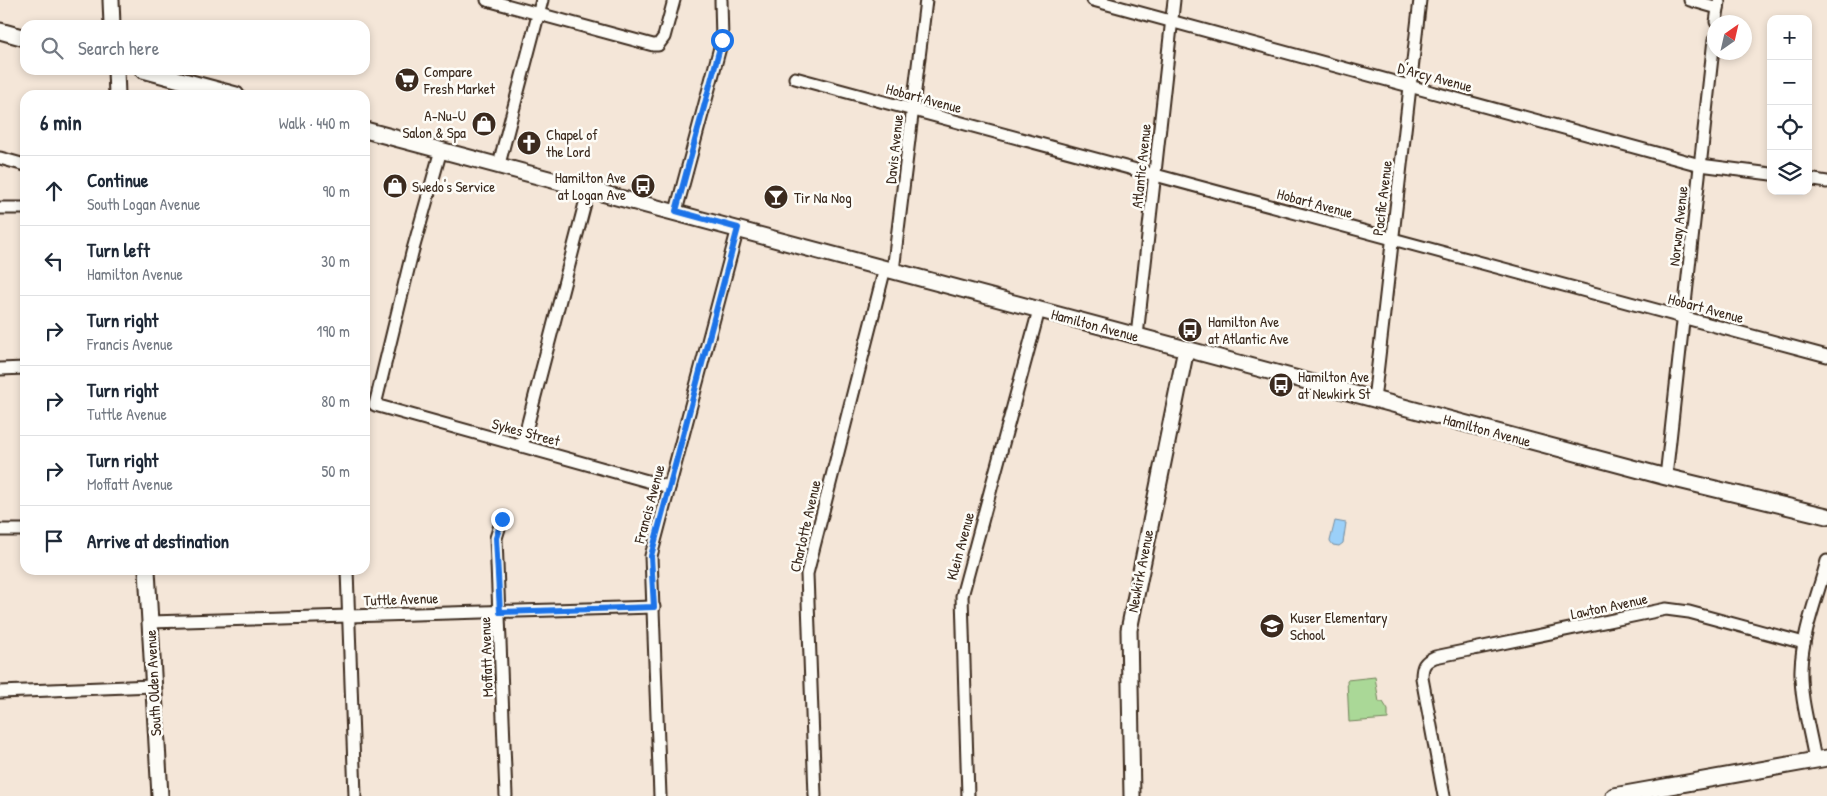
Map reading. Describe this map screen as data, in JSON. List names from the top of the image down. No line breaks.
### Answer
{"streets":{"main road":["Hamilton Avenue","Newkirk Avenue","South Olden Avenue"],"street":["D'Arcy Avenue","Hobart Avenue","Davis Avenue","Atlantic Avenue","Pacific Avenue","Norway Avenue","Sykes Street","Francis Avenue","Charlotte Avenue","Klein Avenue","Tuttle Avenue","Lawton Avenue","Moffatt Avenue"]},"crossings":[["D'Arcy Avenue","Atlantic Avenue"],["D'Arcy Avenue","Pacific Avenue"],["D'Arcy Avenue","Norway Avenue"],["Hobart Avenue","Davis Avenue"],["Hobart Avenue","Atlantic Avenue"],["Hobart Avenue","Pacific Avenue"],["Hobart Avenue","Norway Avenue"],["Davis Avenue","Hamilton Avenue"],["Davis Avenue","Charlotte Avenue"],["Atlantic Avenue","Hamilton Avenue"],["Pacific Avenue","Hamilton Avenue"],["Norway Avenue","Hamilton Avenue"],["Hamilton Avenue","Sykes Street"],["Hamilton Avenue","Francis Avenue"],["Hamilton Avenue","Charlotte Avenue"],["Hamilton Avenue","Klein Avenue"],["Hamilton Avenue","Newkirk Avenue"],["Sykes Street","Francis Avenue"],["Francis Avenue","Tuttle Avenue"],["Tuttle Avenue","Moffatt Avenue"],["Tuttle Avenue","South Olden Avenue"]],"places":{"supermarket":["Compare Fresh Market"],"shop":["A-Nu-U Salon & Spa","Swedo's Service"],"church":["Chapel of the Lord"],"bus stop":["Hamilton Ave at Logan Ave","Hamilton Ave at Atlantic Ave","Hamilton Ave at Newkirk St"],"bar":["Tir Na Nog"],"school or university":["Kuser Elementary School"]},"north":"top right","page":{"map_buttons":["+","−"],"search":"Search here","heading":["6 min","Walk · 440 m"],"list":[["Continue","South Logan Avenue","90 m"],["Turn left","Hamilton Avenue","30 m"],["Turn right","Francis Avenue","190 m"],["Turn right","Tuttle Avenue","80 m"],["Turn right","Moffatt Avenue","50 m"],"Arrive at destination"]}}
